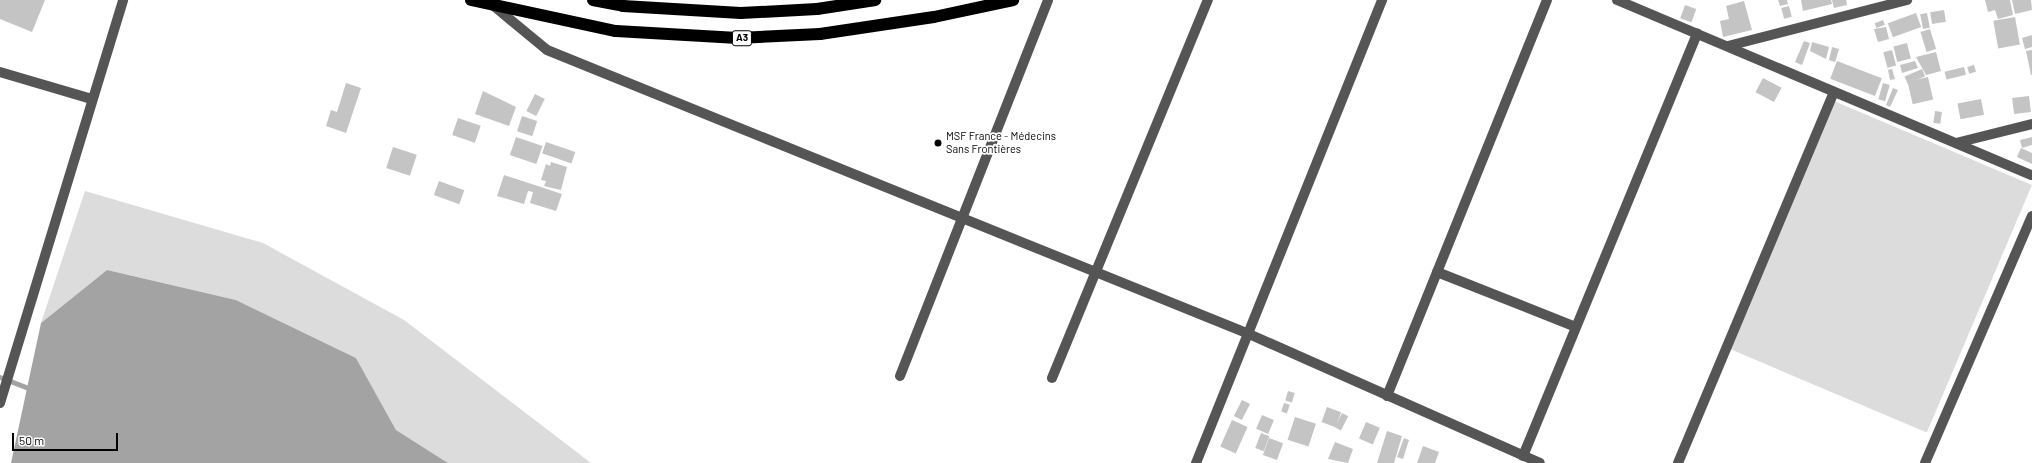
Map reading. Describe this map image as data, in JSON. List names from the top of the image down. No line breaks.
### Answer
{"streets":{"highway":["A3"]},"places":["MSF France - Médecins Sans Frontières"],"scale_bar":"50 m"}
